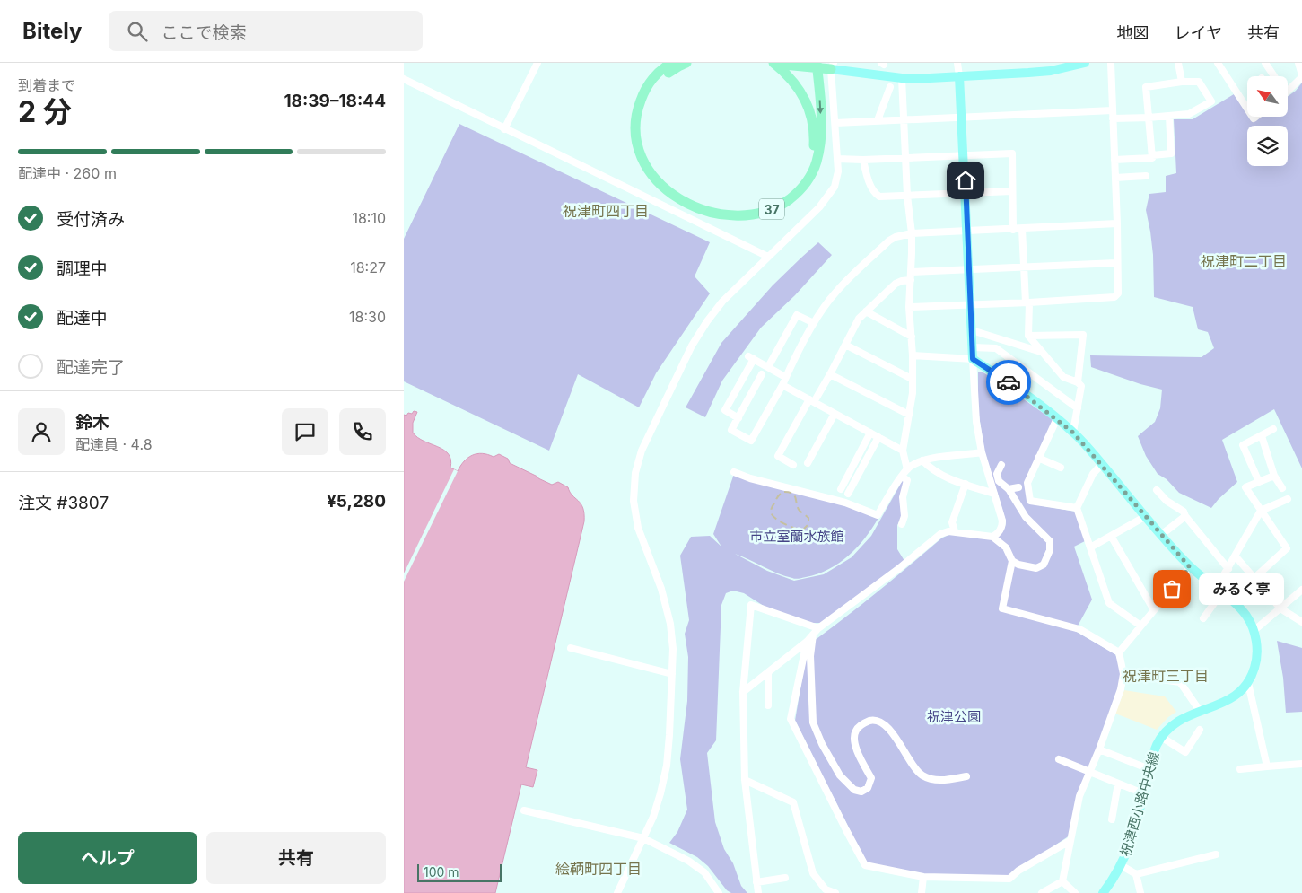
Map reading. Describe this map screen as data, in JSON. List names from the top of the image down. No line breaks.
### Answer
{"streets":{"highway":["37"],"main road":["祝津西小路中央線"]},"districts":["祝津町四丁目","祝津町二丁目","祝津町三丁目","絵鞆町四丁目"],"parks":["市立室蘭水族館","祝津公園"],"places":["みるく亭"],"scale_bar":"100 m","north":"top left","page":{"header":"Bitely","search":"ここで検索","nav":["地図","レイヤ","共有"],"heading":["2 分","到着まで","18:39–18:44"],"panel":["鈴木","配達員 · 4.8","注文 #3807","¥5,280"],"bar":"配達中 · 260 m","list":[["受付済み","18:10"],["調理中","18:27"],["配達中","18:30"],"配達完了"],"bubble":"みるく亭","buttons":["ヘルプ","共有"],"scale":"100 m"}}
